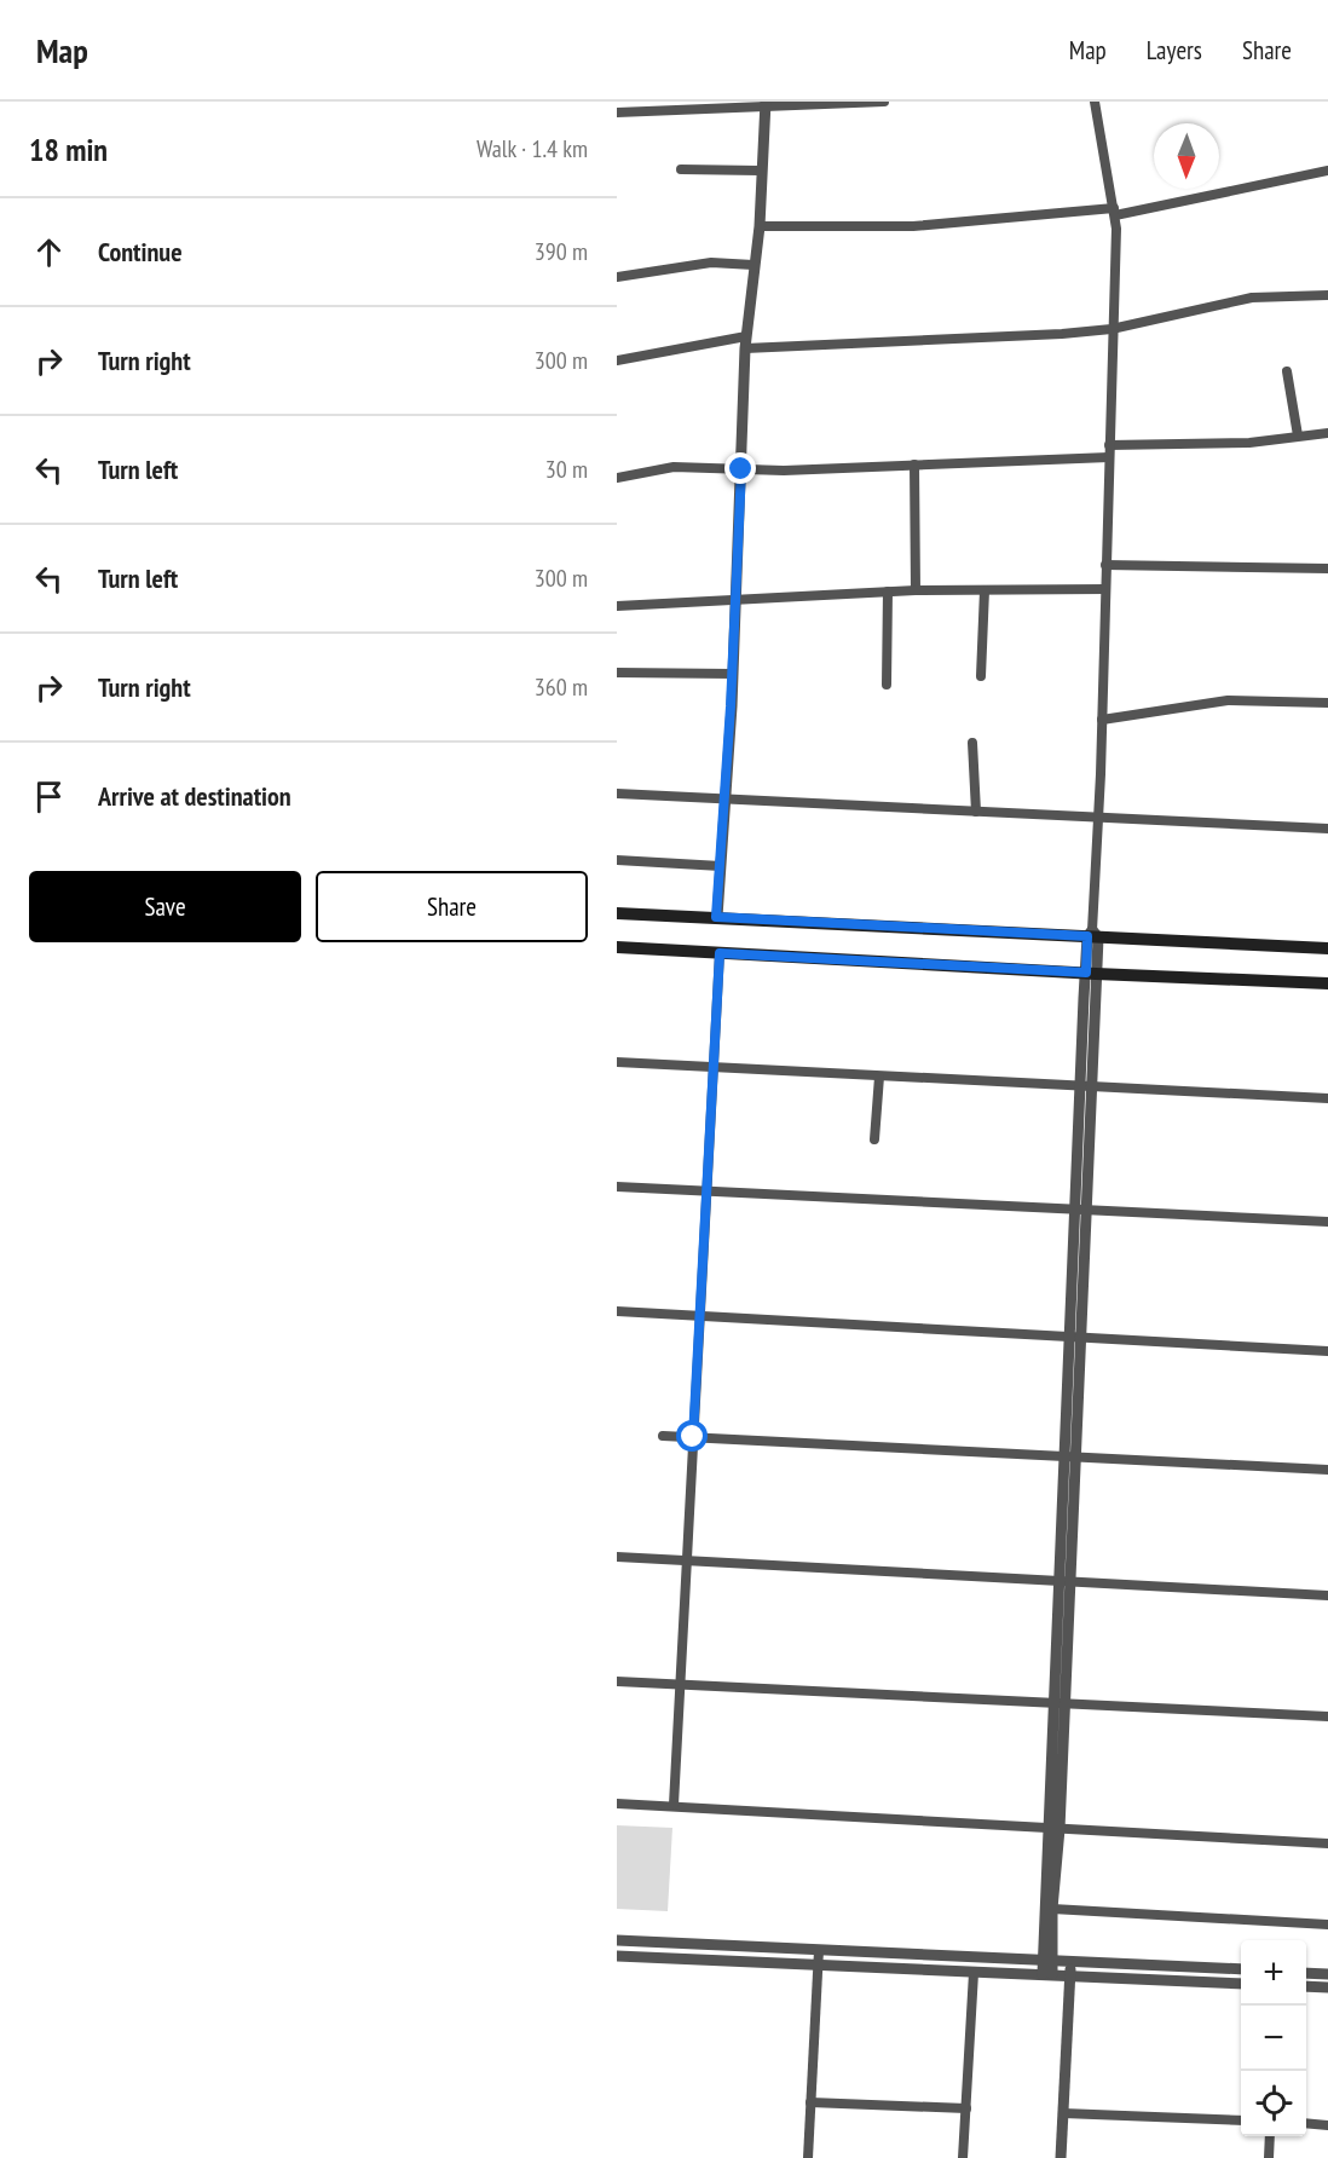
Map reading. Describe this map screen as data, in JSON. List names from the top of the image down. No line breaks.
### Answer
{"north":"bottom","page":{"header":"Map","nav":["Map","Layers","Share"],"heading":["18 min","Walk · 1.4 km"],"list":[["Continue","390 m"],["Turn right","300 m"],["Turn left","30 m"],["Turn left","300 m"],["Turn right","360 m"],"Arrive at destination"],"buttons":["Save","Share"],"map_buttons":["+","−"]}}
